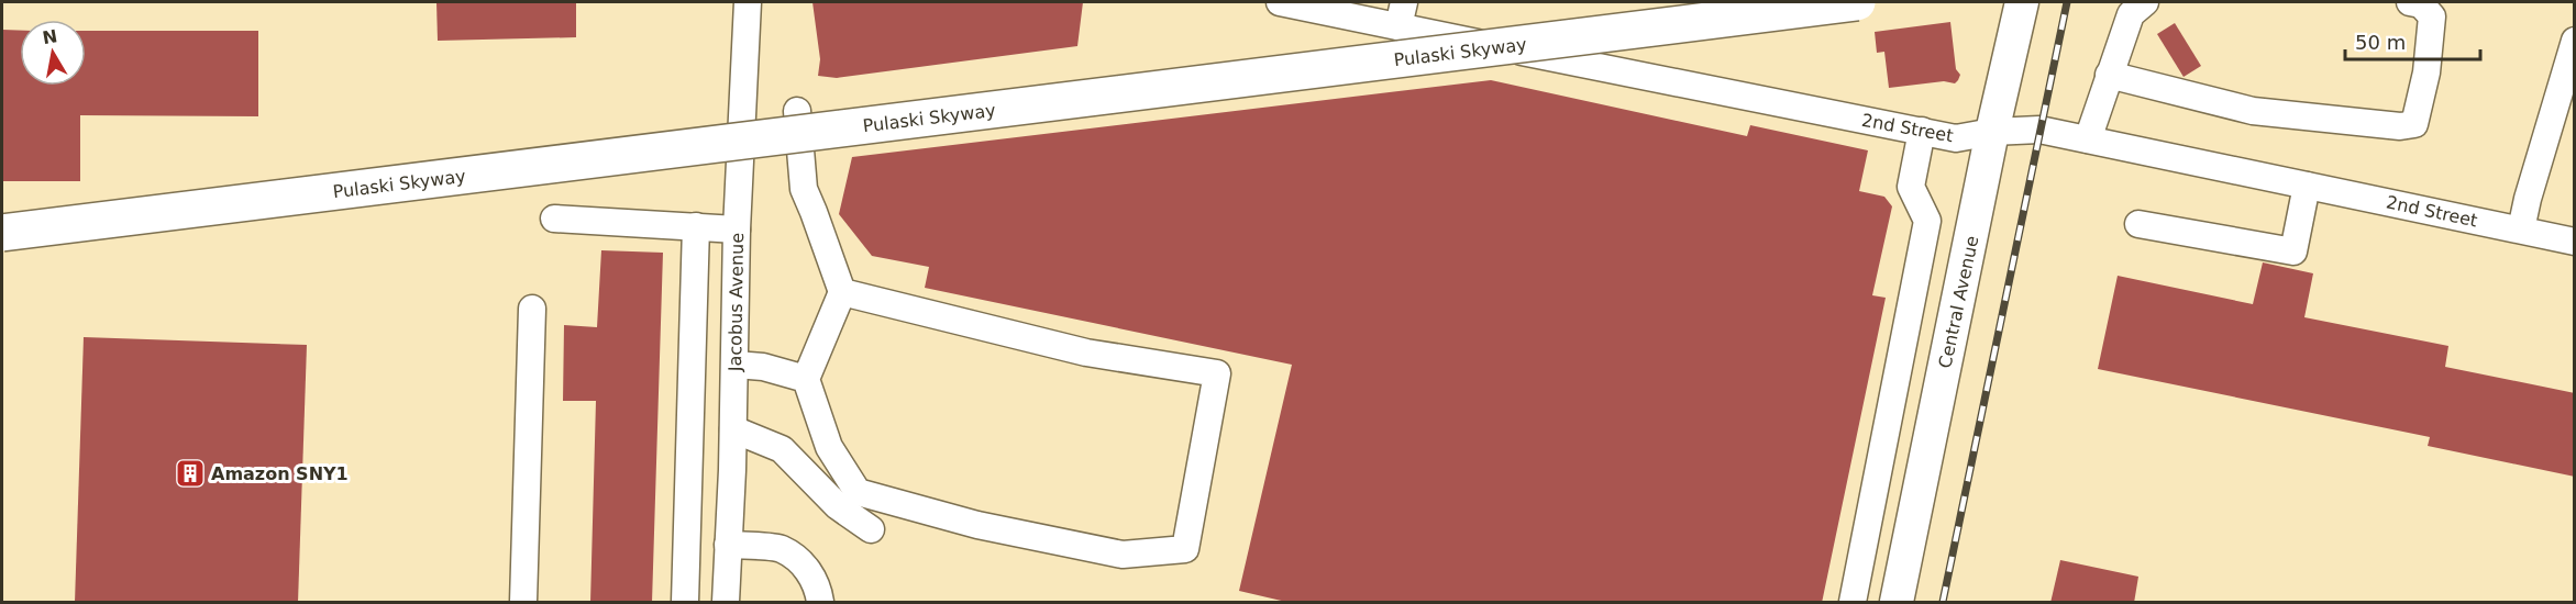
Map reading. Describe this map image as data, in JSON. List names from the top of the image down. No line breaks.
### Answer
{"streets":{"highway":["Pulaski Skyway"],"main road":["Central Avenue"],"street":["2nd Street","Jacobus Avenue"]},"crossings":[["2nd Street","Central Avenue"]],"places":{"building":["Amazon SNY1"]},"scale_bar":"50 m","north":"top"}
